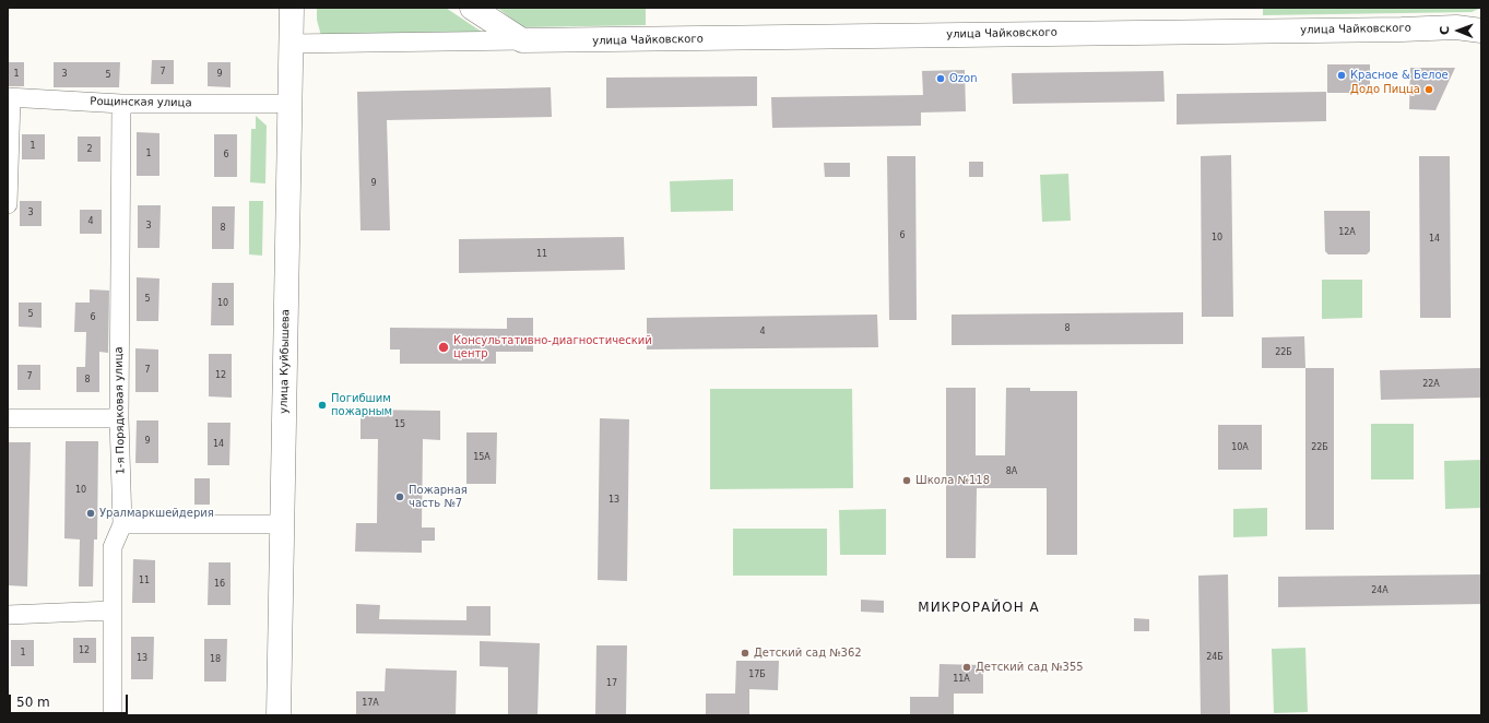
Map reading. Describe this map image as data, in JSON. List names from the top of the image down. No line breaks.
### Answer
{"streets":{"main road":["улица Чайковского","улица Куйбышева"],"street":["Рощинская улица","1-я Порядковая улица"]},"crossings":[["улица Чайковского","улица Куйбышева"],["Рощинская улица","улица Куйбышева"],["Рощинская улица","1-я Порядковая улица"]],"districts":["МИКРОРАЙОН А"],"places":["Красное & Белое","Ozon","Додо Пицца","Консультативно-диагностический центр","Погибшим пожарным","Школа №118","Пожарная часть №7","Уралмаркшейдерия","Детский сад №362","Детский сад №355"],"house_numbers":["7","1","3","9","5","1","2","1","6","9","3","4","3","8","12А","6","10","14","11","5","10","5","6","8","4","22Б","7","12","7","8","22А","15","9","14","10А","22Б","15А","8А","10","13","11","16","24А","12","1","24Б","13","18","17Б","11А","17","17А"],"scale_bar":"50 m","north":"left"}
